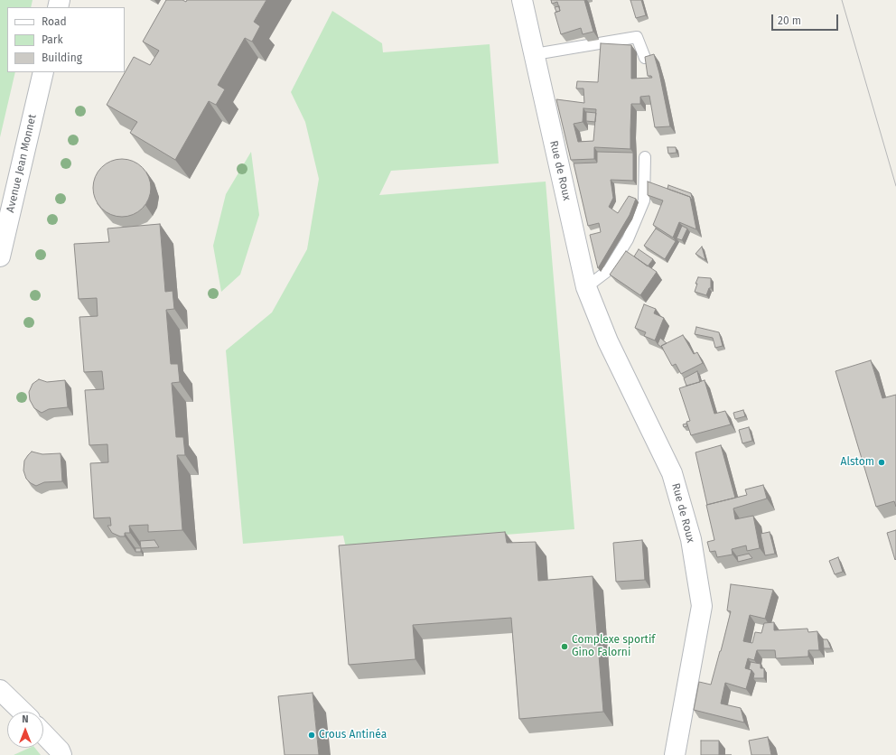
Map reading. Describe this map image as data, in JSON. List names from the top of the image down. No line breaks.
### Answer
{"streets":{"street":["Avenue Jean Monnet","Rue de Roux"]},"places":["Alstom","Complexe sportif Gino Falorni","Crous Antinéa"],"legend":["Road","Park","Building"],"scale_bar":"20 m","north":"top"}
